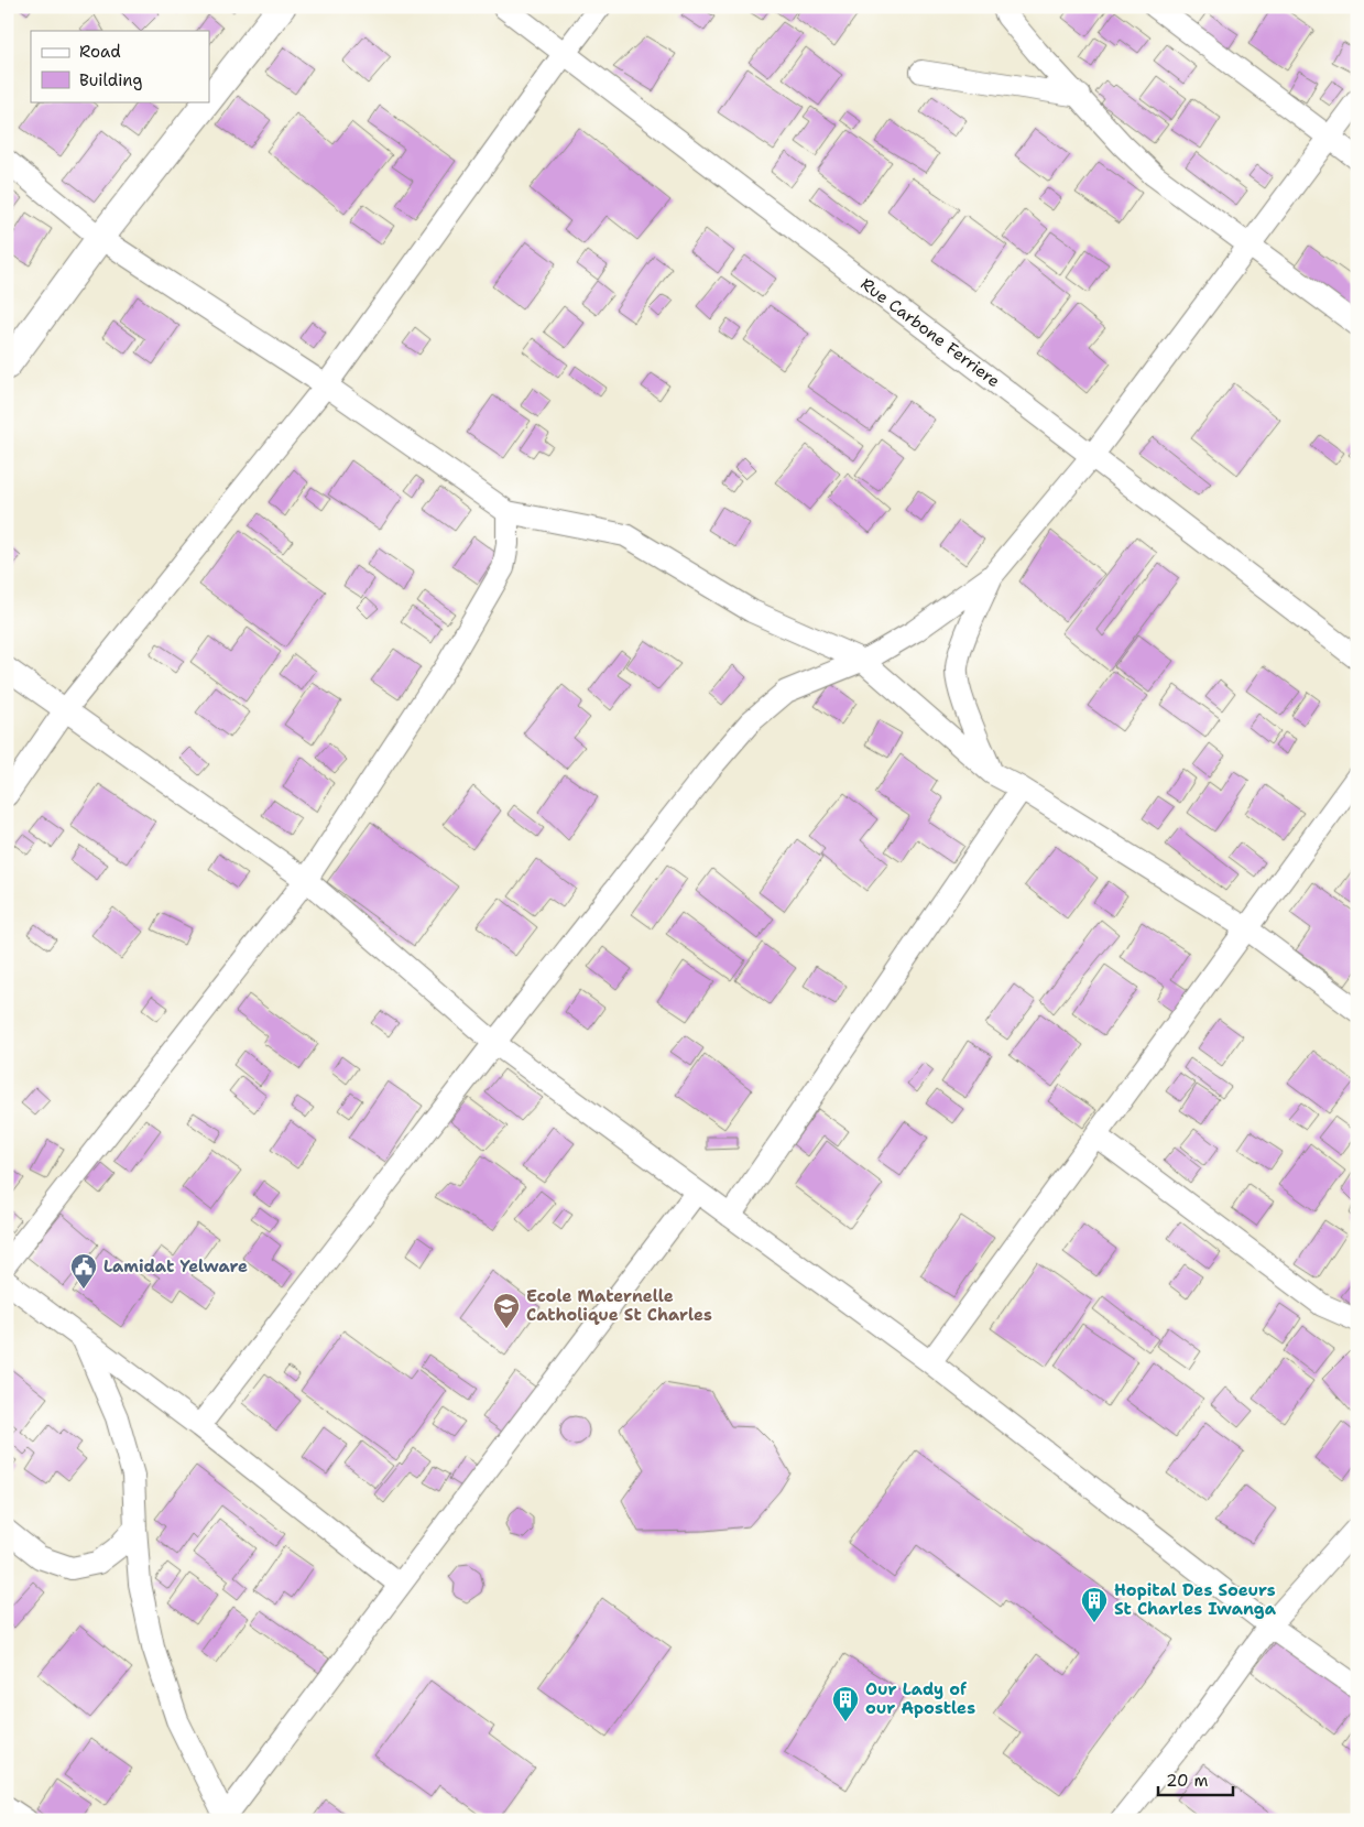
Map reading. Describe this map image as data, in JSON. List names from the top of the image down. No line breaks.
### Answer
{"streets":{"street":["Rue Carbone Ferriere"]},"places":{"public building":["Lamidat Yelware"],"school or university":["Ecole Maternelle Catholique St Charles"],"building":["Hopital Des Soeurs St Charles Iwanga","Our Lady of our Apostles"]},"legend":["Road","Building"],"scale_bar":"20 m"}
